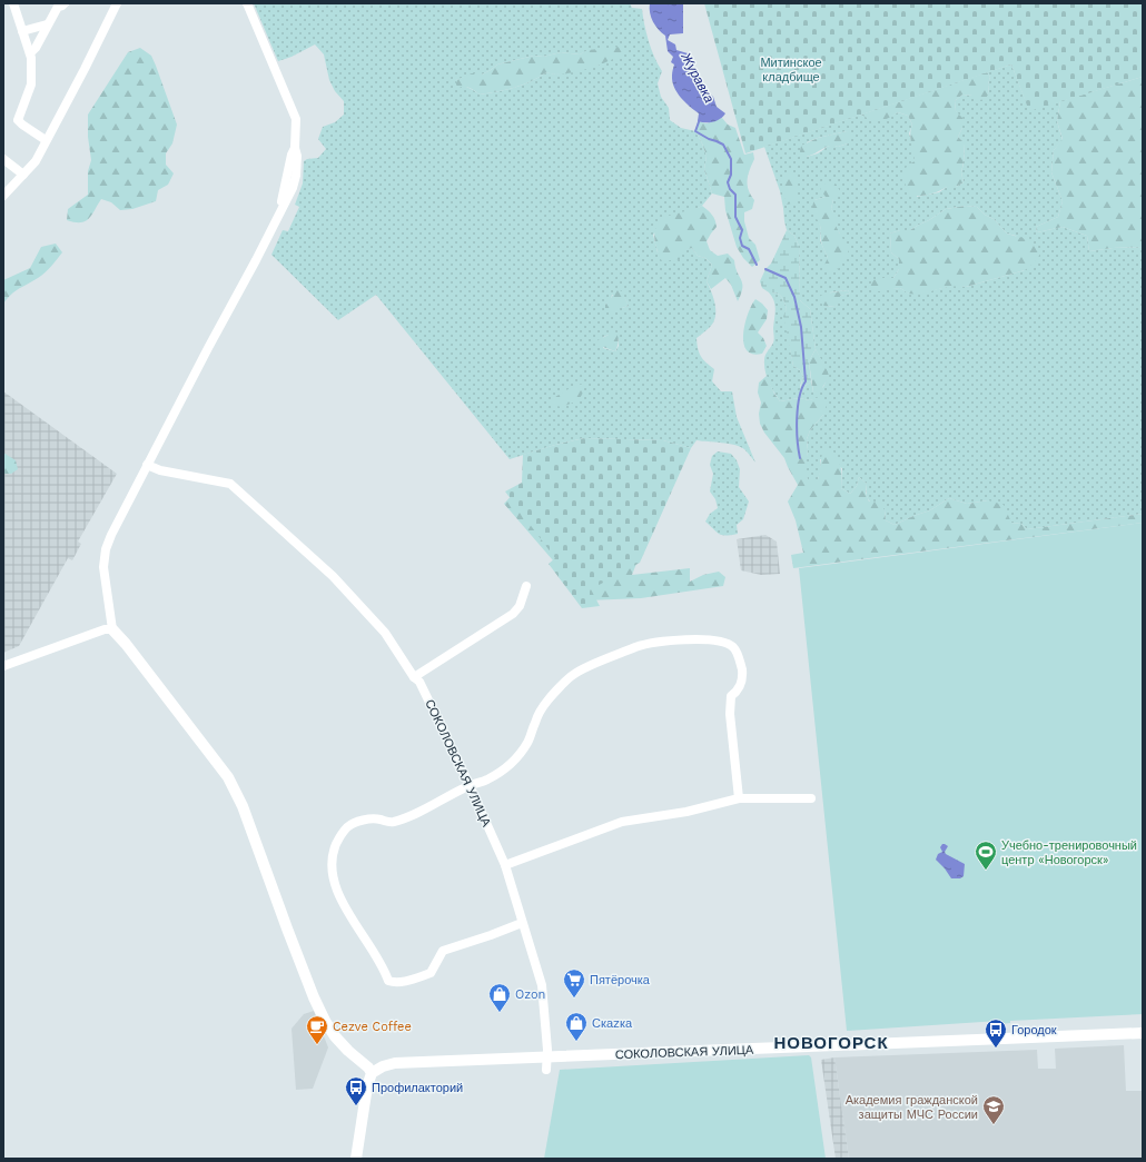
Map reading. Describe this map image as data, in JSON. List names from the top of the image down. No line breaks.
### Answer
{"streets":{"street":["СОКОЛОВСКАЯ УЛИЦА"]},"districts":["НОВОГОРСК"],"water":["Журавка"],"parks":["Митинское кладбище"],"places":{"sports":["Учебно-тренировочный центр «Новогорск»"],"supermarket":["Пятёрочка"],"shop":["Ozon","Скаzка"],"cafe":["Cezve Coffee"],"bus stop":["Городок","Профилакторий"],"school or university":["Академия гражданской защиты МЧС России"]}}
